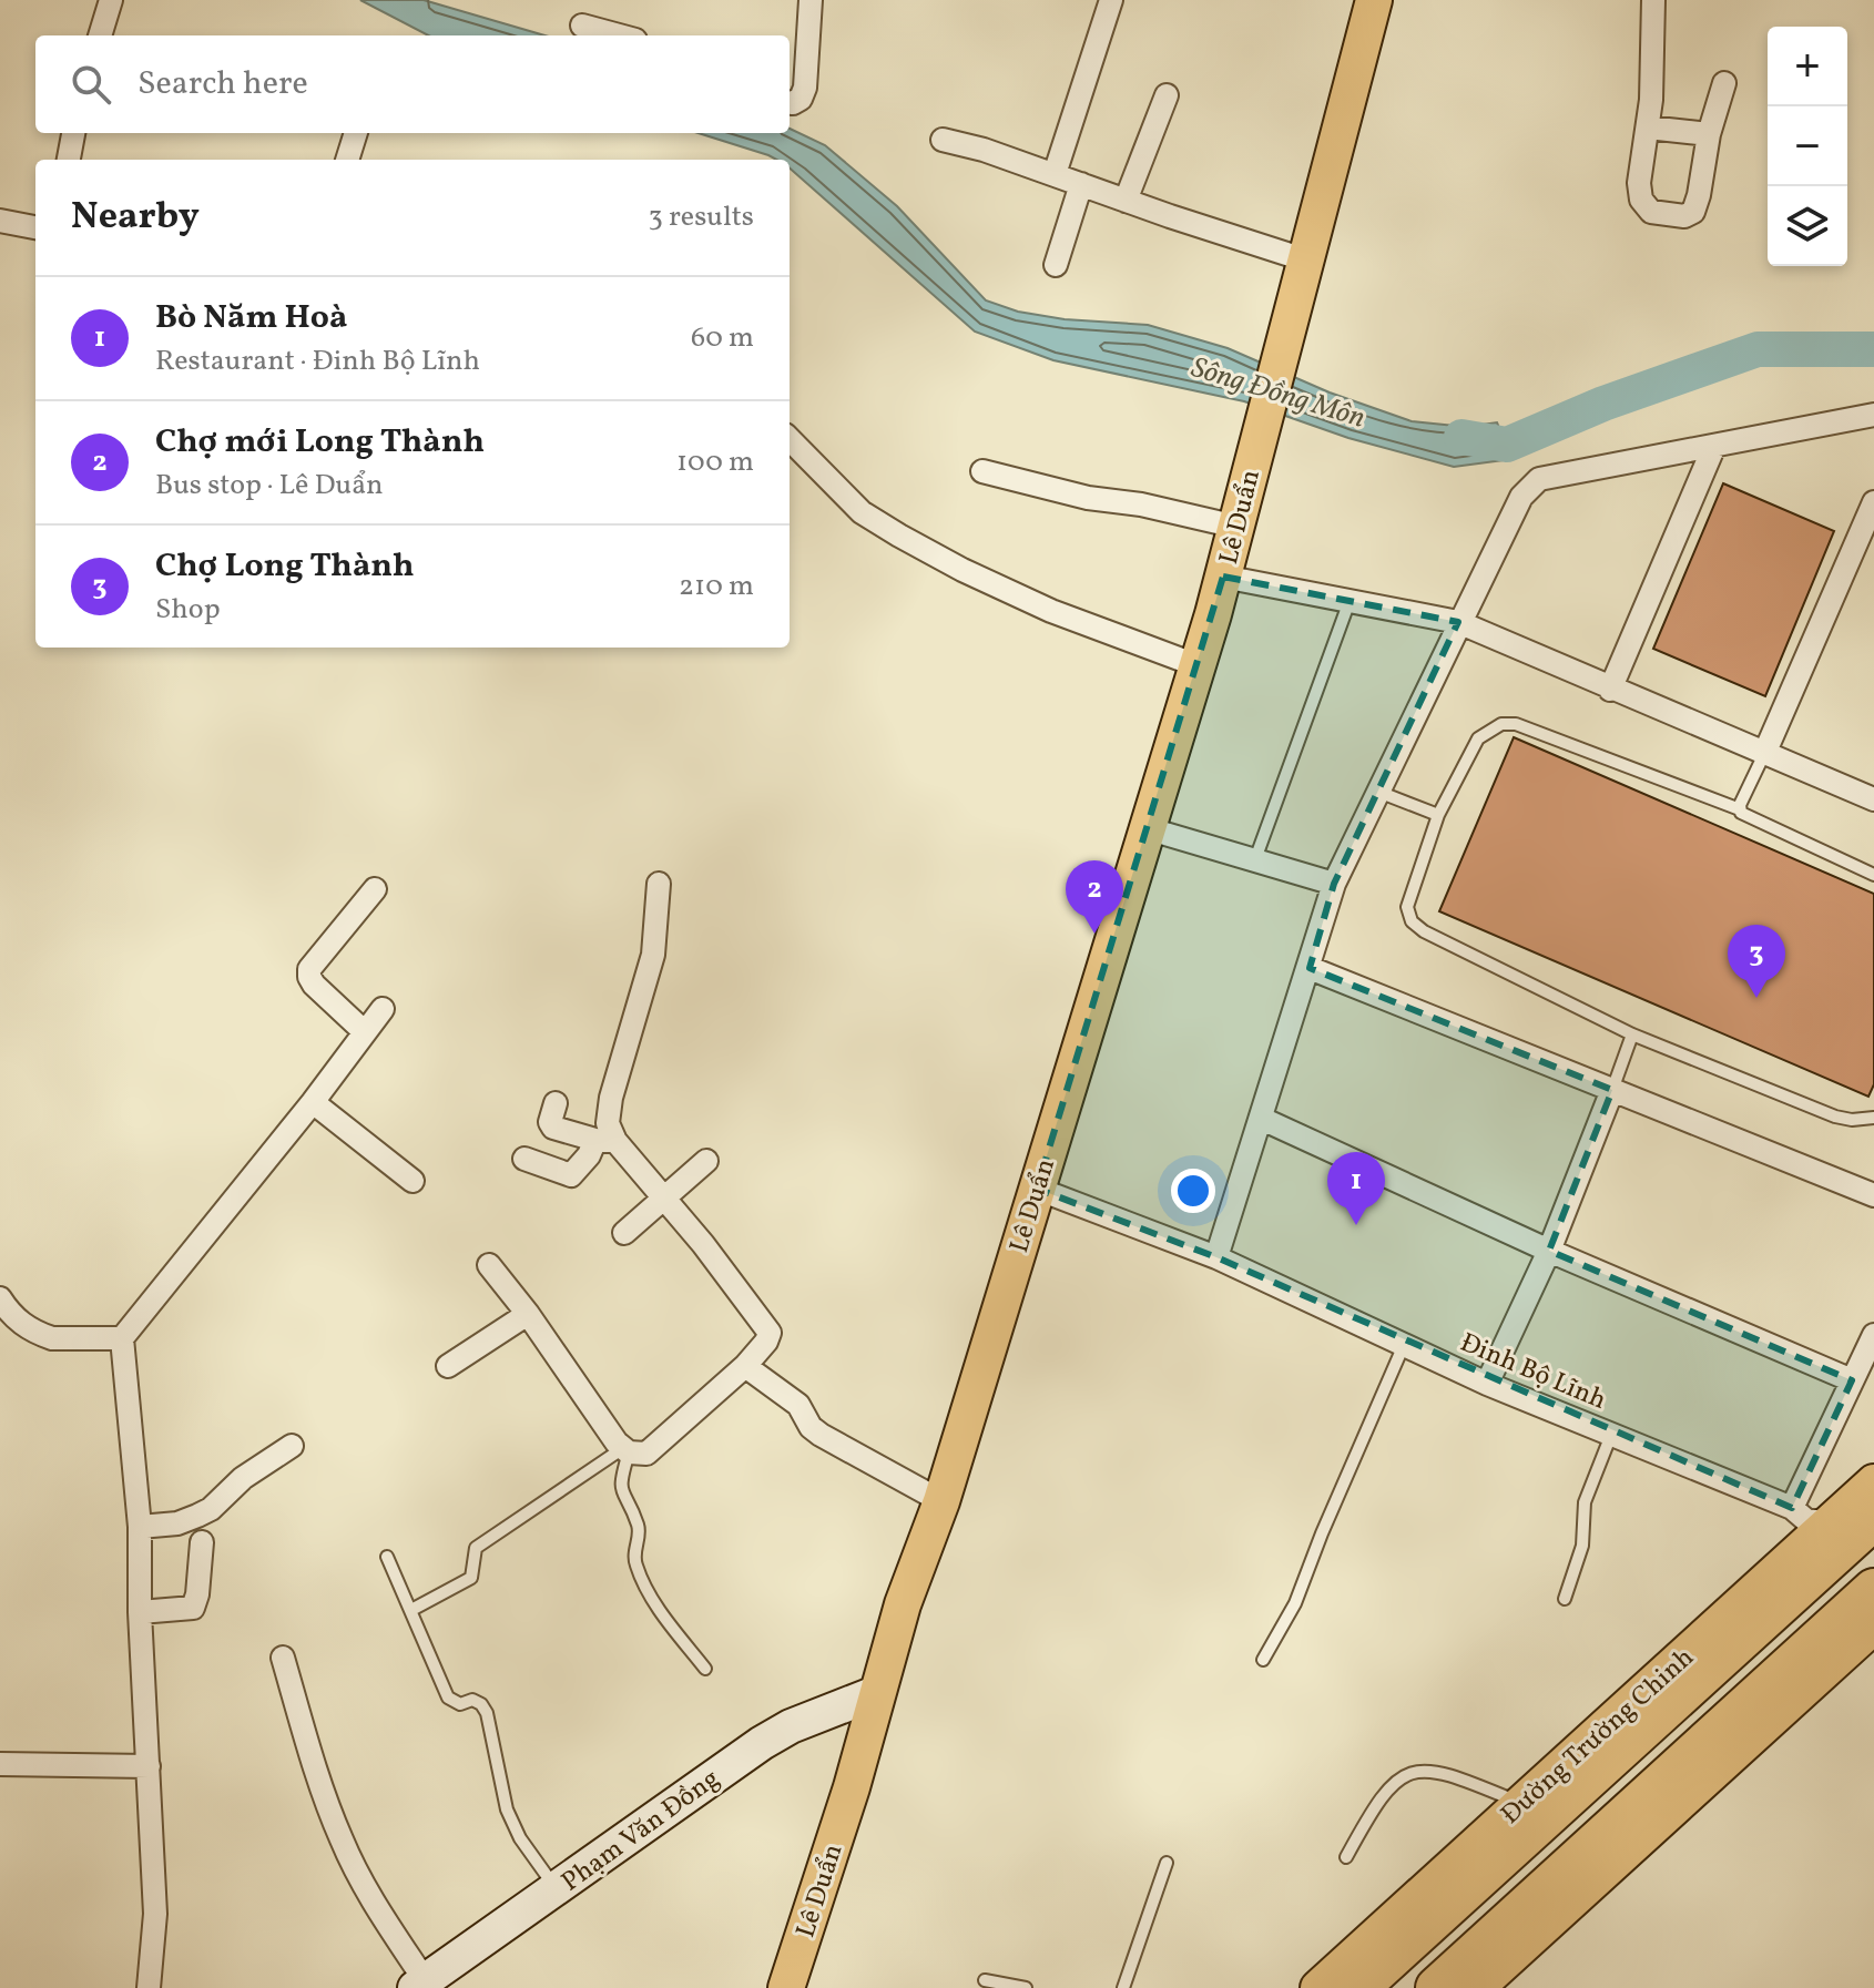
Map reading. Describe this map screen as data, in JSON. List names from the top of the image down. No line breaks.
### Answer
{"streets":{"highway":["Đường Trường Chinh"],"main road":["Lê Duẩn","Phạm Văn Đồng"],"street":["Đinh Bộ Lĩnh"]},"crossings":[["Lê Duẩn","Đinh Bộ Lĩnh"],["Lê Duẩn","Phạm Văn Đồng"],["Đinh Bộ Lĩnh","Đường Trường Chinh"]],"water":["Sông Đồng Môn"],"page":{"map_buttons":["+","−"],"search":"Search here","heading":["Nearby","3 results"],"list":[{"mark":"1","name":"Bò Năm Hoà","note":"Restaurant · Đinh Bộ Lĩnh","value":"60 m"},{"mark":"2","name":"Chợ mới Long Thành","note":"Bus stop · Lê Duẩn","value":"100 m"},{"mark":"3","name":"Chợ Long Thành","note":"Shop","value":"210 m"}],"pins":["2","3","1"]}}
